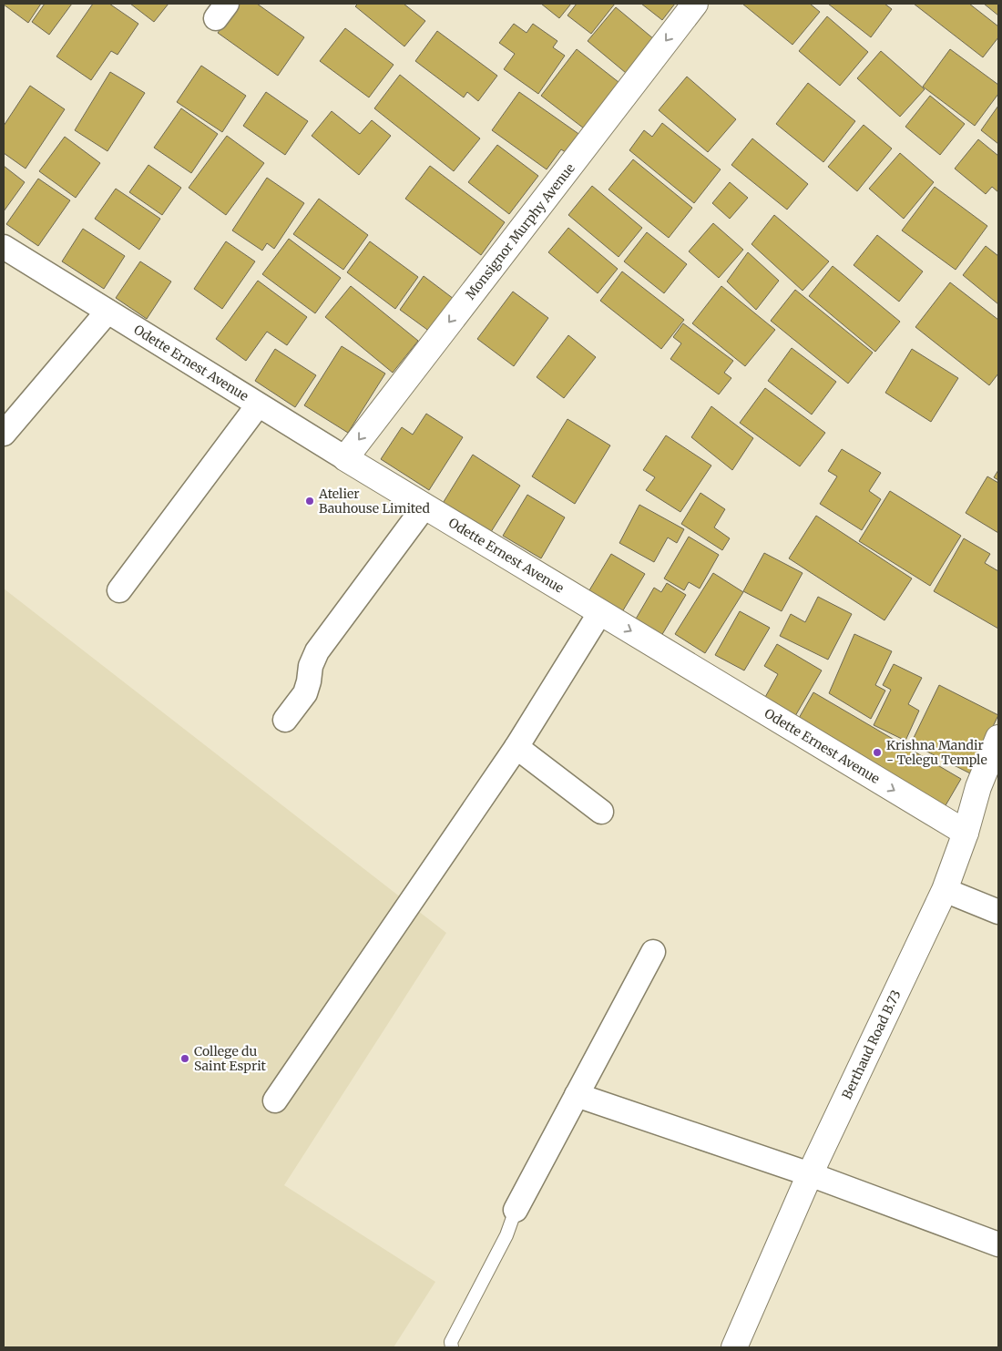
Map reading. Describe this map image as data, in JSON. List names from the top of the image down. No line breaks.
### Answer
{"streets":{"street":["Monsignor Murphy Avenue","Odette Ernest Avenue","Berthaud Road B.73"]},"crossings":[["Monsignor Murphy Avenue","Odette Ernest Avenue"],["Odette Ernest Avenue","Berthaud Road B.73"]],"one_way":["Monsignor Murphy Avenue","Odette Ernest Avenue"],"places":["Atelier Bauhouse Limited","Krishna Mandir - Telegu Temple","College du Saint Esprit"]}
